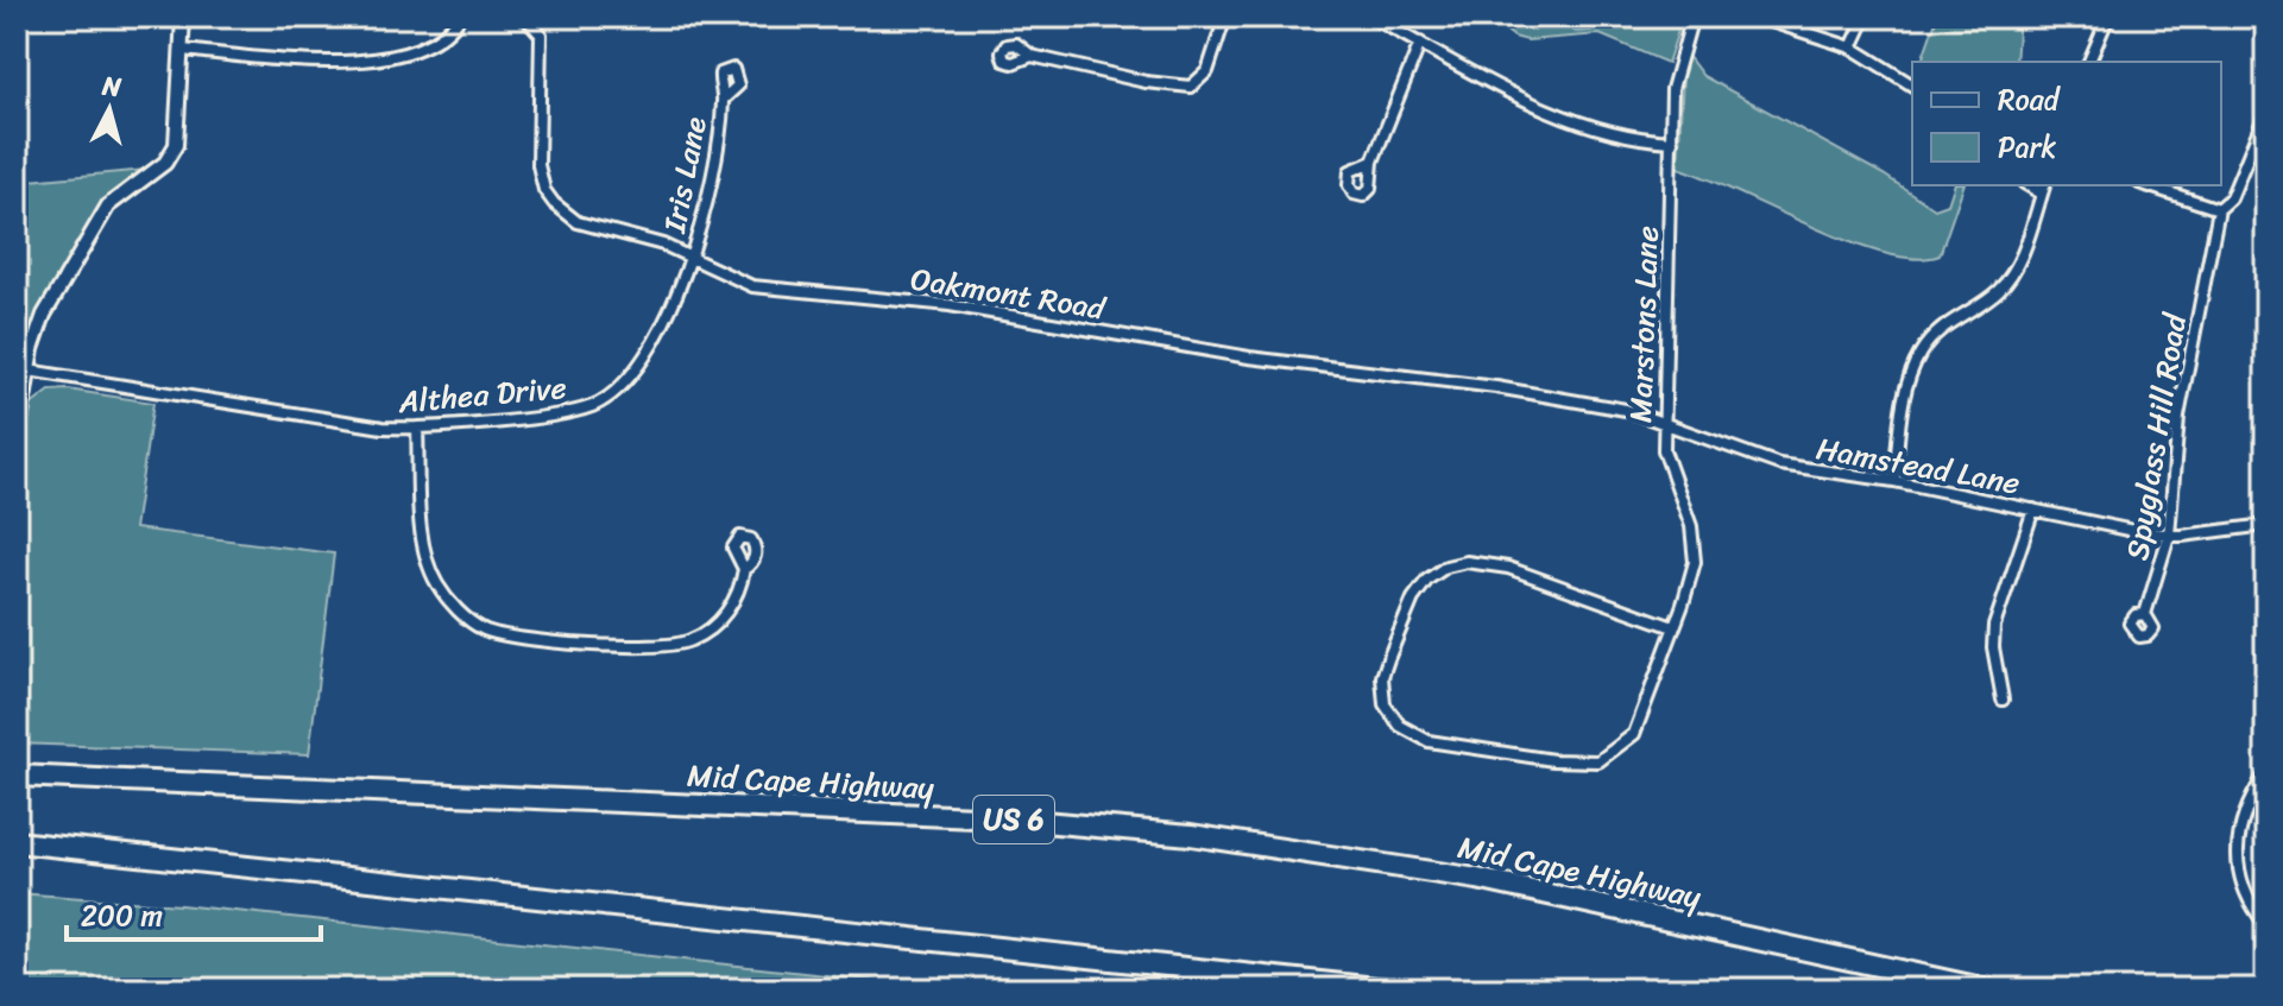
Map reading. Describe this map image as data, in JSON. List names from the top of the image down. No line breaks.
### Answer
{"streets":{"highway":["Mid Cape Highway","US 6"],"street":["Iris Lane","Oakmont Road","Marstons Lane","Althea Drive","Spyglass Hill Road","Hamstead Lane"]},"crossings":[["Iris Lane","Oakmont Road"],["Iris Lane","Althea Drive"],["Oakmont Road","Marstons Lane"],["Oakmont Road","Althea Drive"],["Oakmont Road","Hamstead Lane"],["Marstons Lane","Hamstead Lane"],["Spyglass Hill Road","Hamstead Lane"]],"legend":["Road","Park"],"scale_bar":"200 m","north":"top"}
